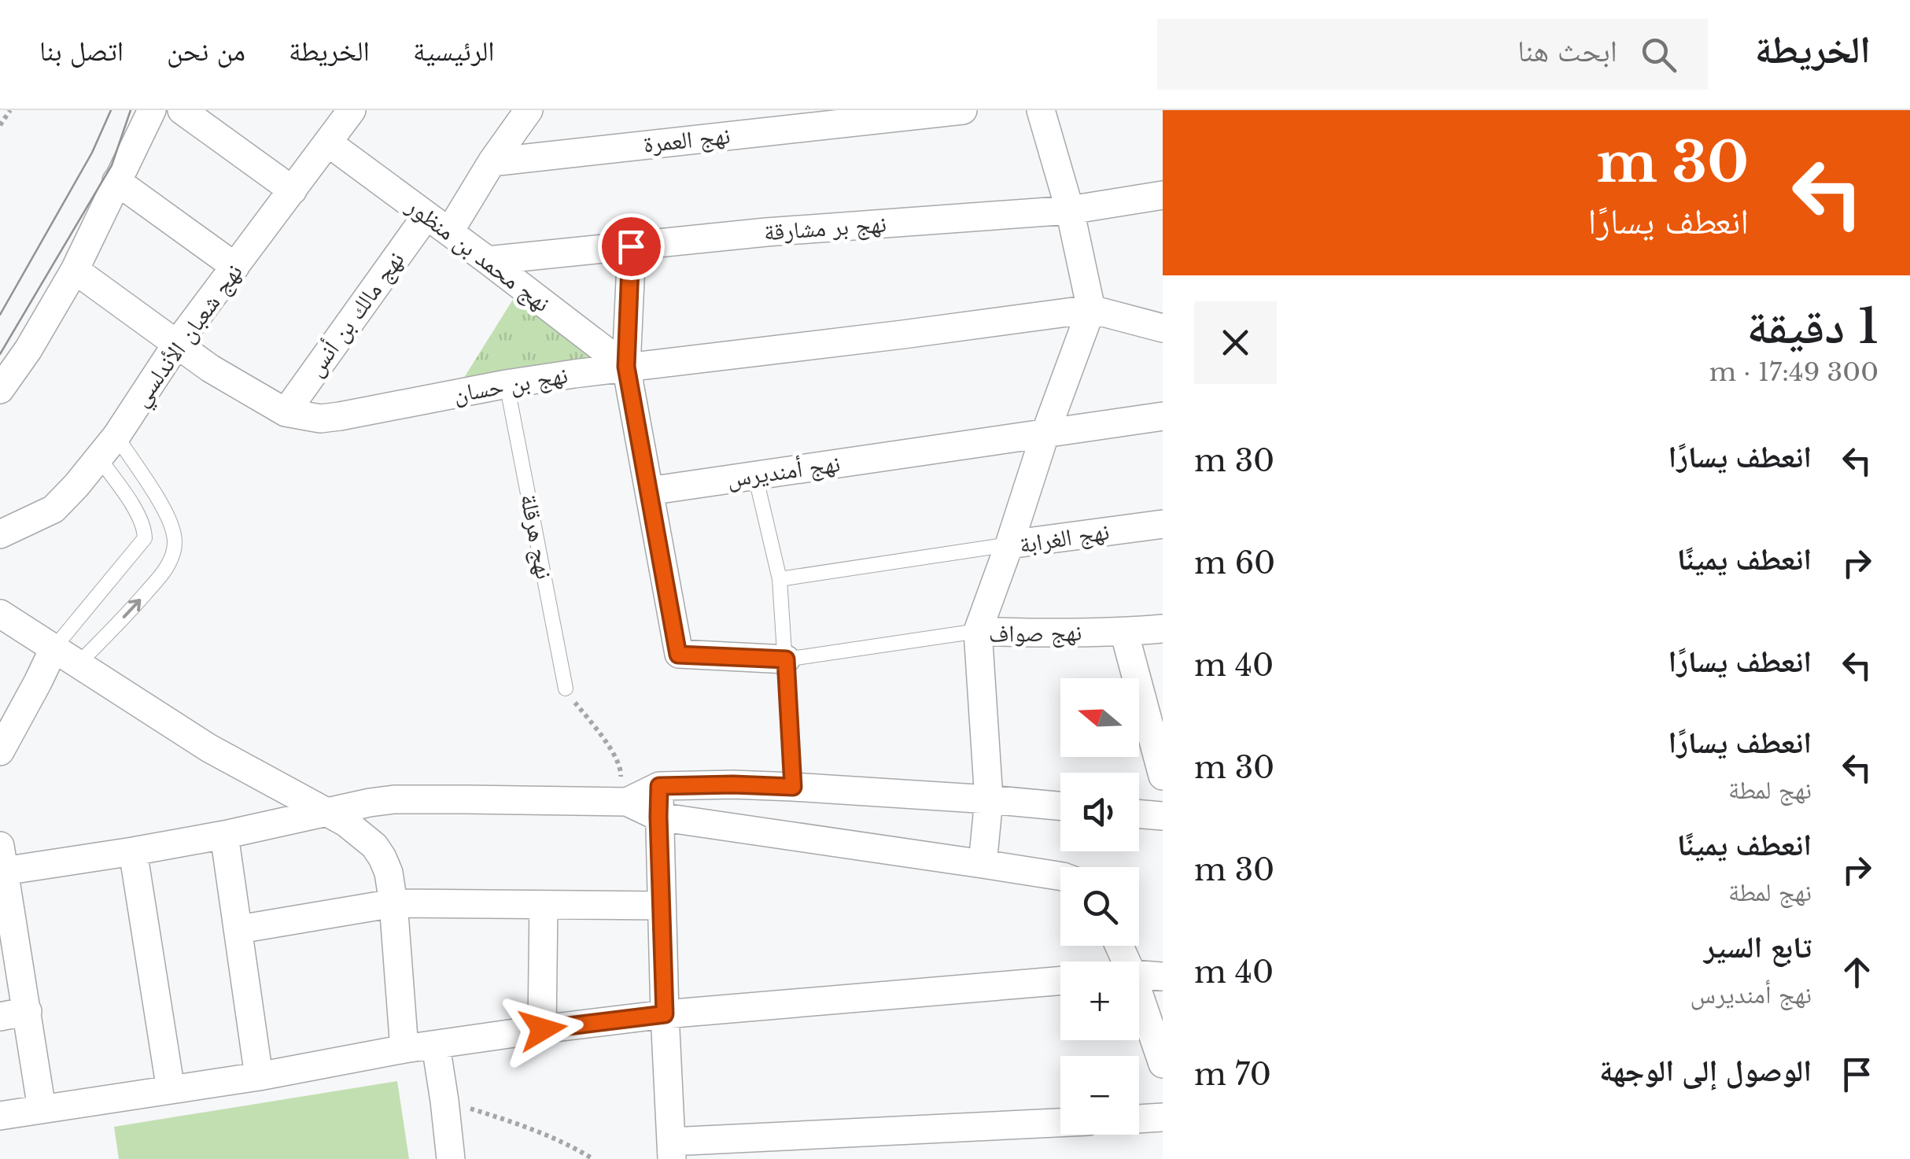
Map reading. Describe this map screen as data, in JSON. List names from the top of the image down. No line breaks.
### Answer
{"streets":{"street":["نهج العمرة","نهج بر مشارقة","نهج محمد بن منظور","نهج مالك بن أنس","نهج شعبان الأندلسي","نهج بن حسان","نهج أمنديرس","نهج الغرابة","نهج صواف"],"lane":["نهج هرقلة"]},"crossings":[["نهج بر مشارقة","نهج محمد بن منظور"],["نهج محمد بن منظور","نهج مالك بن أنس"],["نهج محمد بن منظور","نهج شعبان الأندلسي"],["نهج محمد بن منظور","نهج بن حسان"],["نهج مالك بن أنس","نهج بن حسان"],["نهج شعبان الأندلسي","نهج بن حسان"],["نهج بن حسان","نهج هرقلة"],["نهج الغرابة","نهج صواف"]],"north":"left","page":{"header":"الخريطة","search":"ابحث هنا","nav":["الرئيسية","الخريطة","من نحن","اتصل بنا"],"turn":["30 m","انعطف يسارًا"],"heading":["1 دقيقة","300 m · 17:49"],"list":[{"name":"انعطف يسارًا","value":"30 m"},{"name":"انعطف يمينًا","value":"60 m"},{"name":"انعطف يسارًا","value":"40 m"},{"name":"انعطف يسارًا","note":"نهج لمطة","value":"30 m"},{"name":"انعطف يمينًا","note":"نهج لمطة","value":"30 m"},{"name":"تابع السير","note":"نهج أمنديرس","value":"40 m"},{"name":"الوصول إلى الوجهة","value":"70 m"}],"map_buttons":["+","−"]}}
